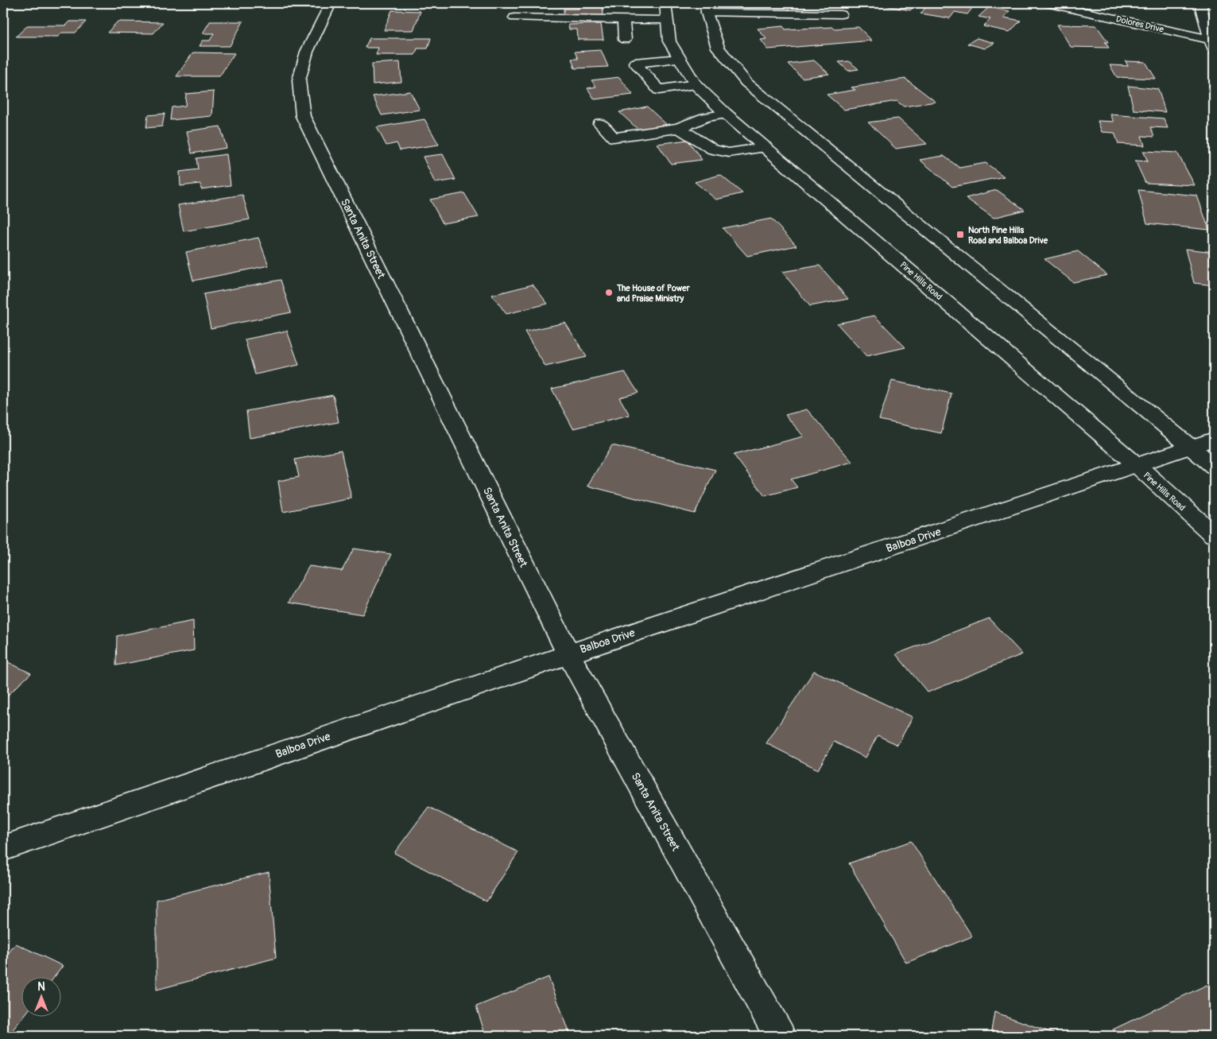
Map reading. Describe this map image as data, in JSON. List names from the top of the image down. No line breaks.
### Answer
{"streets":{"street":["Dolores Drive","Santa Anita Street","Pine Hills Road","Balboa Drive"]},"crossings":[["Santa Anita Street","Balboa Drive"],["Pine Hills Road","Balboa Drive"]],"places":{"transit":["North Pine Hills Road and Balboa Drive"],"other":["The House of Power and Praise Ministry"]},"north":"top"}
